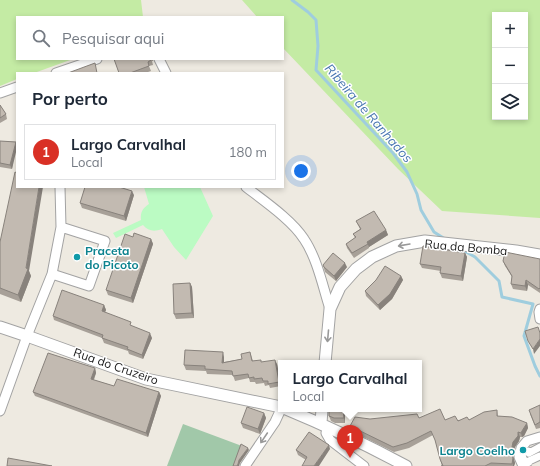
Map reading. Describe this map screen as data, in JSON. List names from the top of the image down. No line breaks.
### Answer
{"streets":{"street":["Rua da Bomba","Rua do Cruzeiro"]},"one_way":["Rua da Bomba"],"water":["Ribeira de Ranhados"],"places":["Praceta do Picoto","Largo Coelho"],"page":{"map_buttons":["+","−"],"search":"Pesquisar aqui","heading":"Por perto","list":[{"mark":"1","name":"Largo Carvalhal","note":"Local","value":"180 m"}],"popup":["Largo Carvalhal","Local"],"pins":"1"}}
